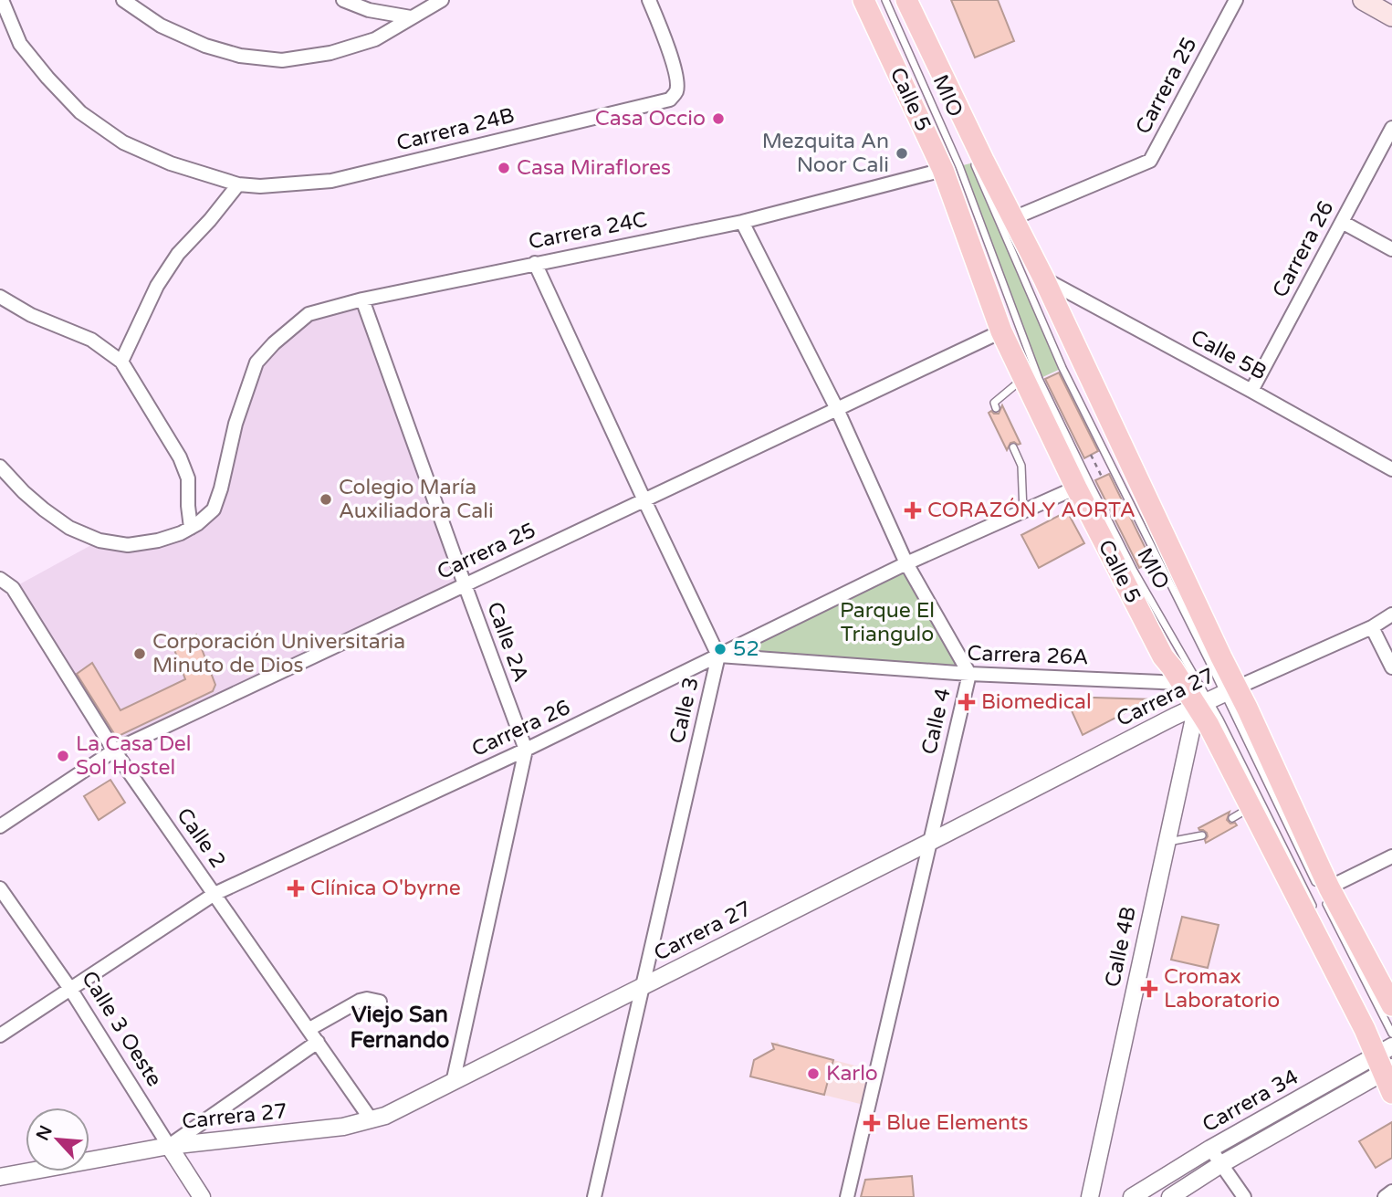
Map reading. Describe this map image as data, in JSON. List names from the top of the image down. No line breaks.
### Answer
{"streets":{"main road":["Calle 5"],"street":["Carrera 25","Carrera 24B","Carrera 24C","Carrera 26","Calle 5B","Calle 2A","Carrera 26A","Carrera 27","Calle 3","Calle 4","Calle 2","Calle 4B","Calle 3 Oeste","Carrera 34"],"lane":["MIO"]},"crossings":[["Carrera 25","Calle 5"],["Carrera 25","Calle 2A"],["Carrera 25","Calle 3"],["Carrera 25","Calle 4"],["Carrera 25","Calle 2"],["MIO","Calle 5"],["MIO","Carrera 27"],["MIO","Calle 4B"],["Calle 5","Carrera 24C"],["Calle 5","Carrera 26"],["Calle 5","Calle 5B"],["Calle 5","Carrera 26A"],["Calle 5","Carrera 27"],["Calle 5","Calle 4B"],["Calle 5","Carrera 34"],["Carrera 24C","Calle 2A"],["Carrera 24C","Calle 3"],["Carrera 24C","Calle 4"],["Carrera 26","Calle 5B"],["Carrera 26","Calle 2A"],["Carrera 26","Carrera 26A"],["Carrera 26","Calle 3"],["Carrera 26","Calle 4"],["Carrera 26","Calle 2"],["Carrera 26","Calle 3 Oeste"],["Carrera 26A","Calle 3"],["Carrera 26A","Calle 4"],["Carrera 27","Calle 3"],["Carrera 27","Calle 4"],["Carrera 27","Calle 2"],["Carrera 27","Calle 4B"],["Carrera 27","Calle 3 Oeste"]],"districts":["Viejo San Fernando"],"parks":["Parque El Triangulo"],"places":{"other":["Casa Occio","Mezquita An Noor Cali","Casa Miraflores","Colegio María Auxiliadora Cali","52","Corporación Universitaria Minuto de Dios","La Casa Del Sol Hostel","Karlo"],"health":["CORAZÓN Y AORTA","Biomedical","Clínica O'byrne","Cromax Laboratorio","Blue Elements"]},"north":"top left"}
